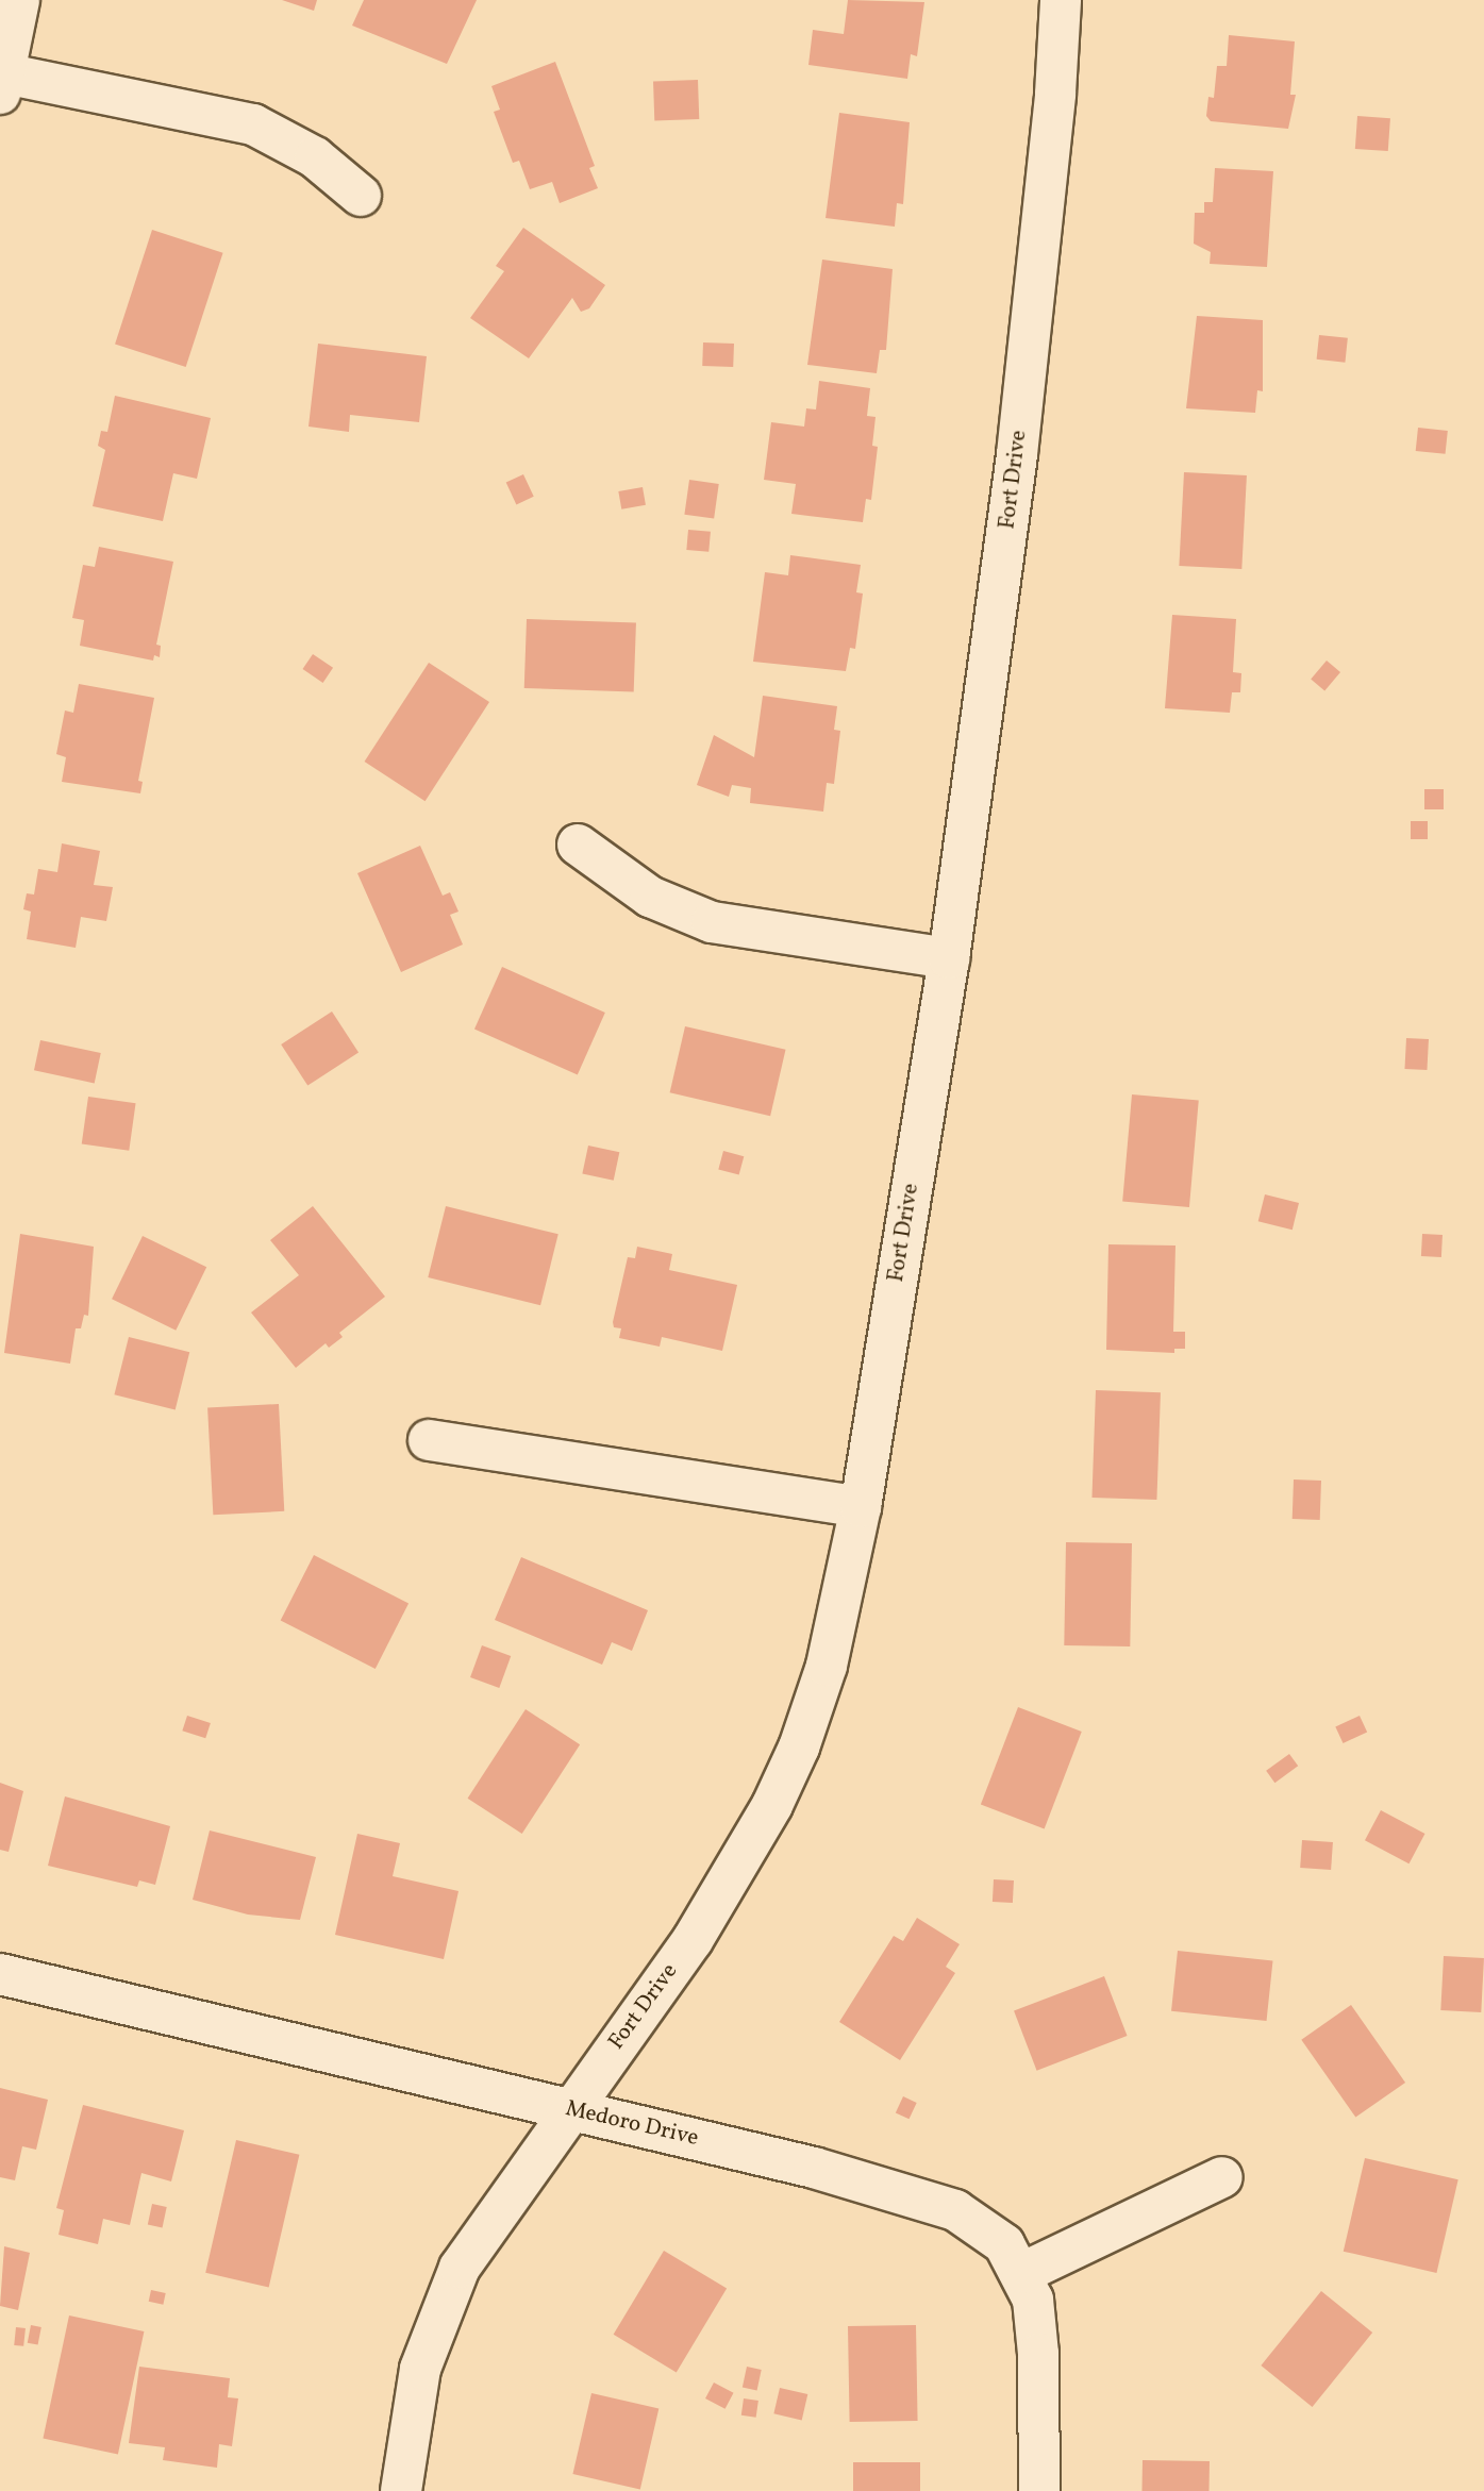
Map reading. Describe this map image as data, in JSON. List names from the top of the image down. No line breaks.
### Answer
{"streets":{"street":["Fort Drive","Medoro Drive"]},"crossings":[["Fort Drive","Medoro Drive"]]}
